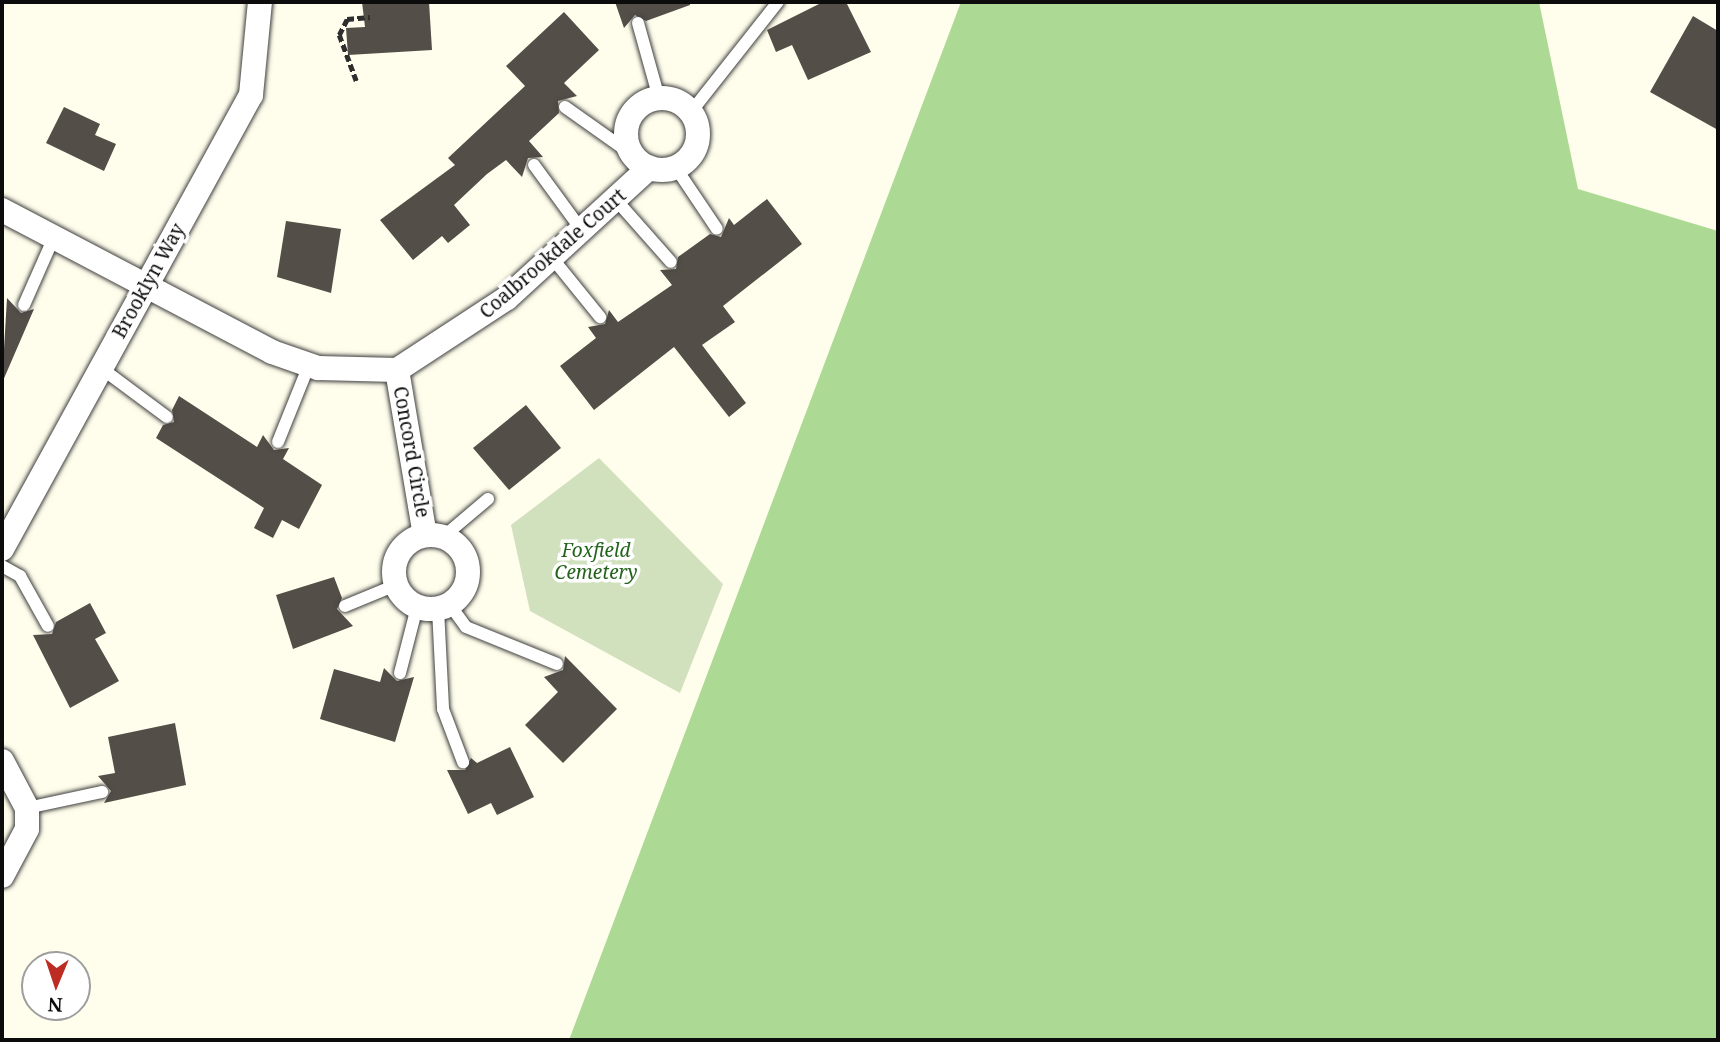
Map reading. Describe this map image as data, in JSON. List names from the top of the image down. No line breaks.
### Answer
{"streets":{"street":["Coalbrookdale Court","Brooklyn Way","Concord Circle"]},"crossings":[["Coalbrookdale Court","Concord Circle"]],"parks":["Foxfield Cemetery"],"north":"bottom"}
